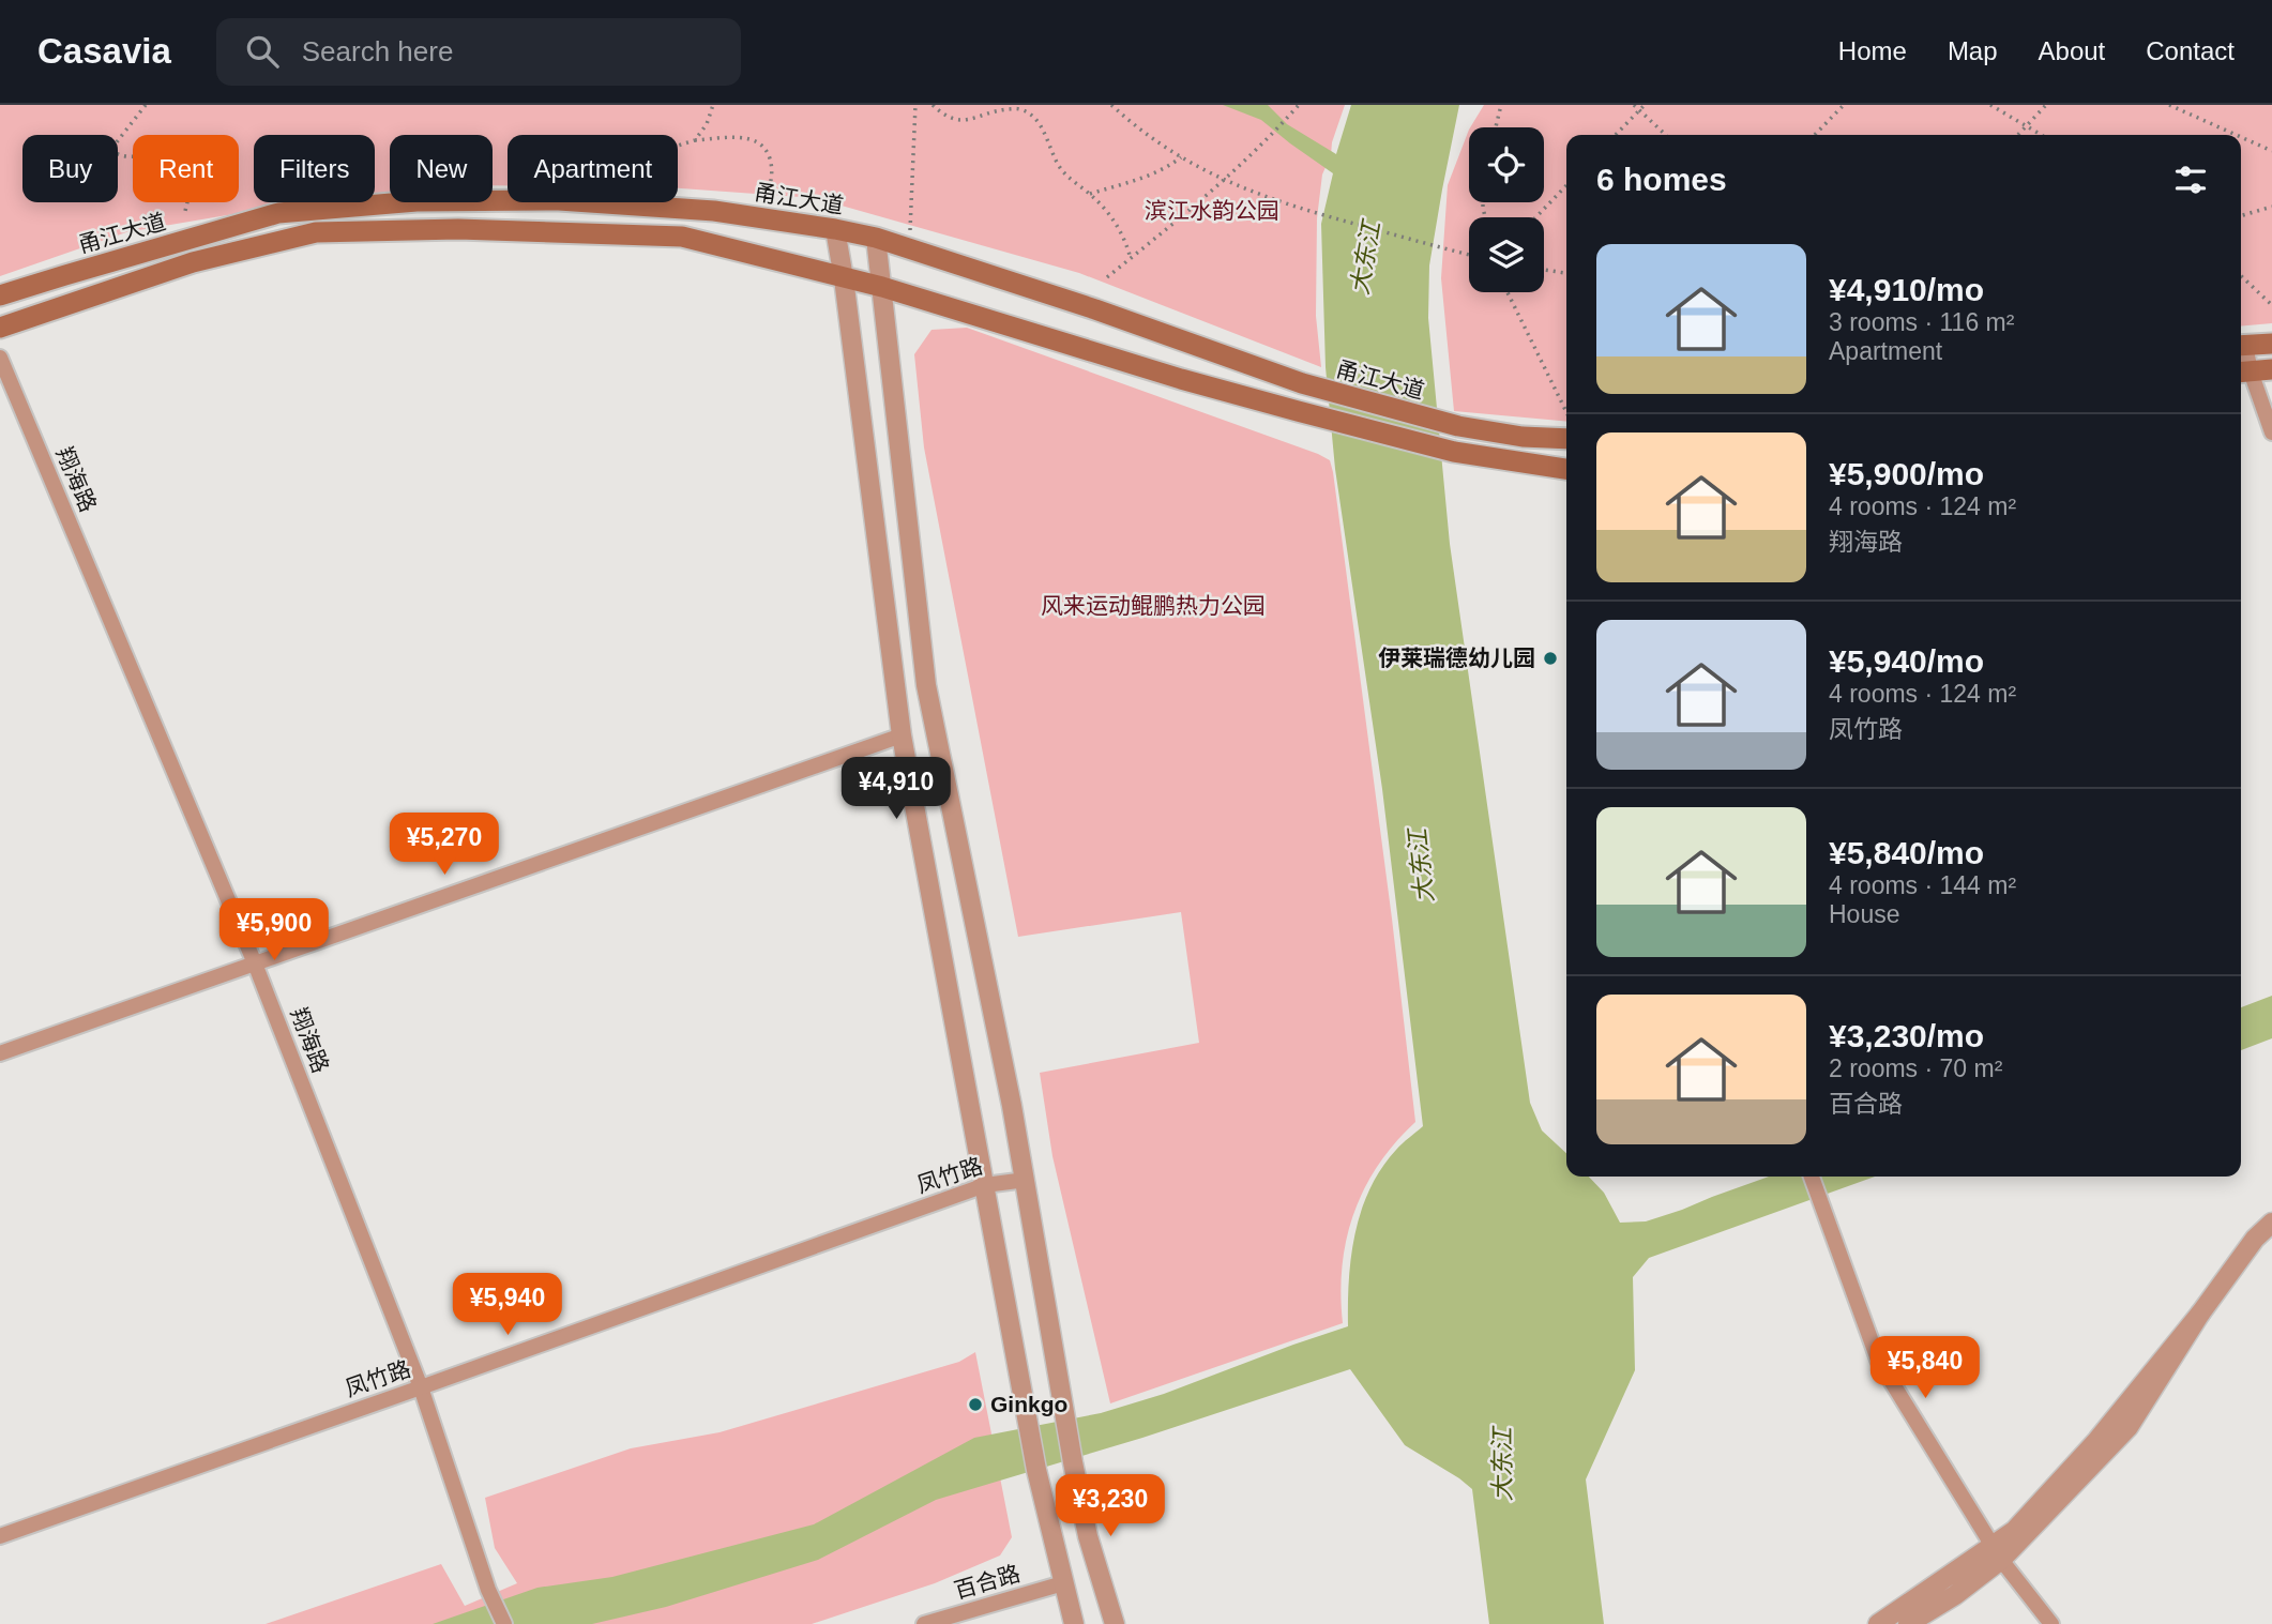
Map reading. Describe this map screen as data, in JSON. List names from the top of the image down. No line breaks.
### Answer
{"streets":{"main road":["甬江大道"],"street":["翔海路","凤竹路","百合路"]},"crossings":[["翔海路","凤竹路"]],"water":["大东江"],"parks":["滨江水韵公园","风来运动鲲鹏热力公园"],"places":["伊莱瑞德幼儿园","Ginkgo"],"page":{"header":"Casavia","search":"Search here","nav":["Home","Map","About","Contact"],"chip":["Buy","Rent","Filters","New","Apartment"],"heading":"6 homes","list":[{"name":"¥4,910/mo","note":"3 rooms · 116 m² · Apartment"},{"name":"¥5,900/mo","note":"4 rooms · 124 m² · 翔海路"},{"name":"¥5,940/mo","note":"4 rooms · 124 m² · 凤竹路"},{"name":"¥5,840/mo","note":"4 rooms · 144 m² · House"},{"name":"¥3,230/mo","note":"2 rooms · 70 m² · 百合路"}],"price":["¥4,910","¥5,270","¥5,900","¥5,940","¥5,840","¥3,230"]}}
